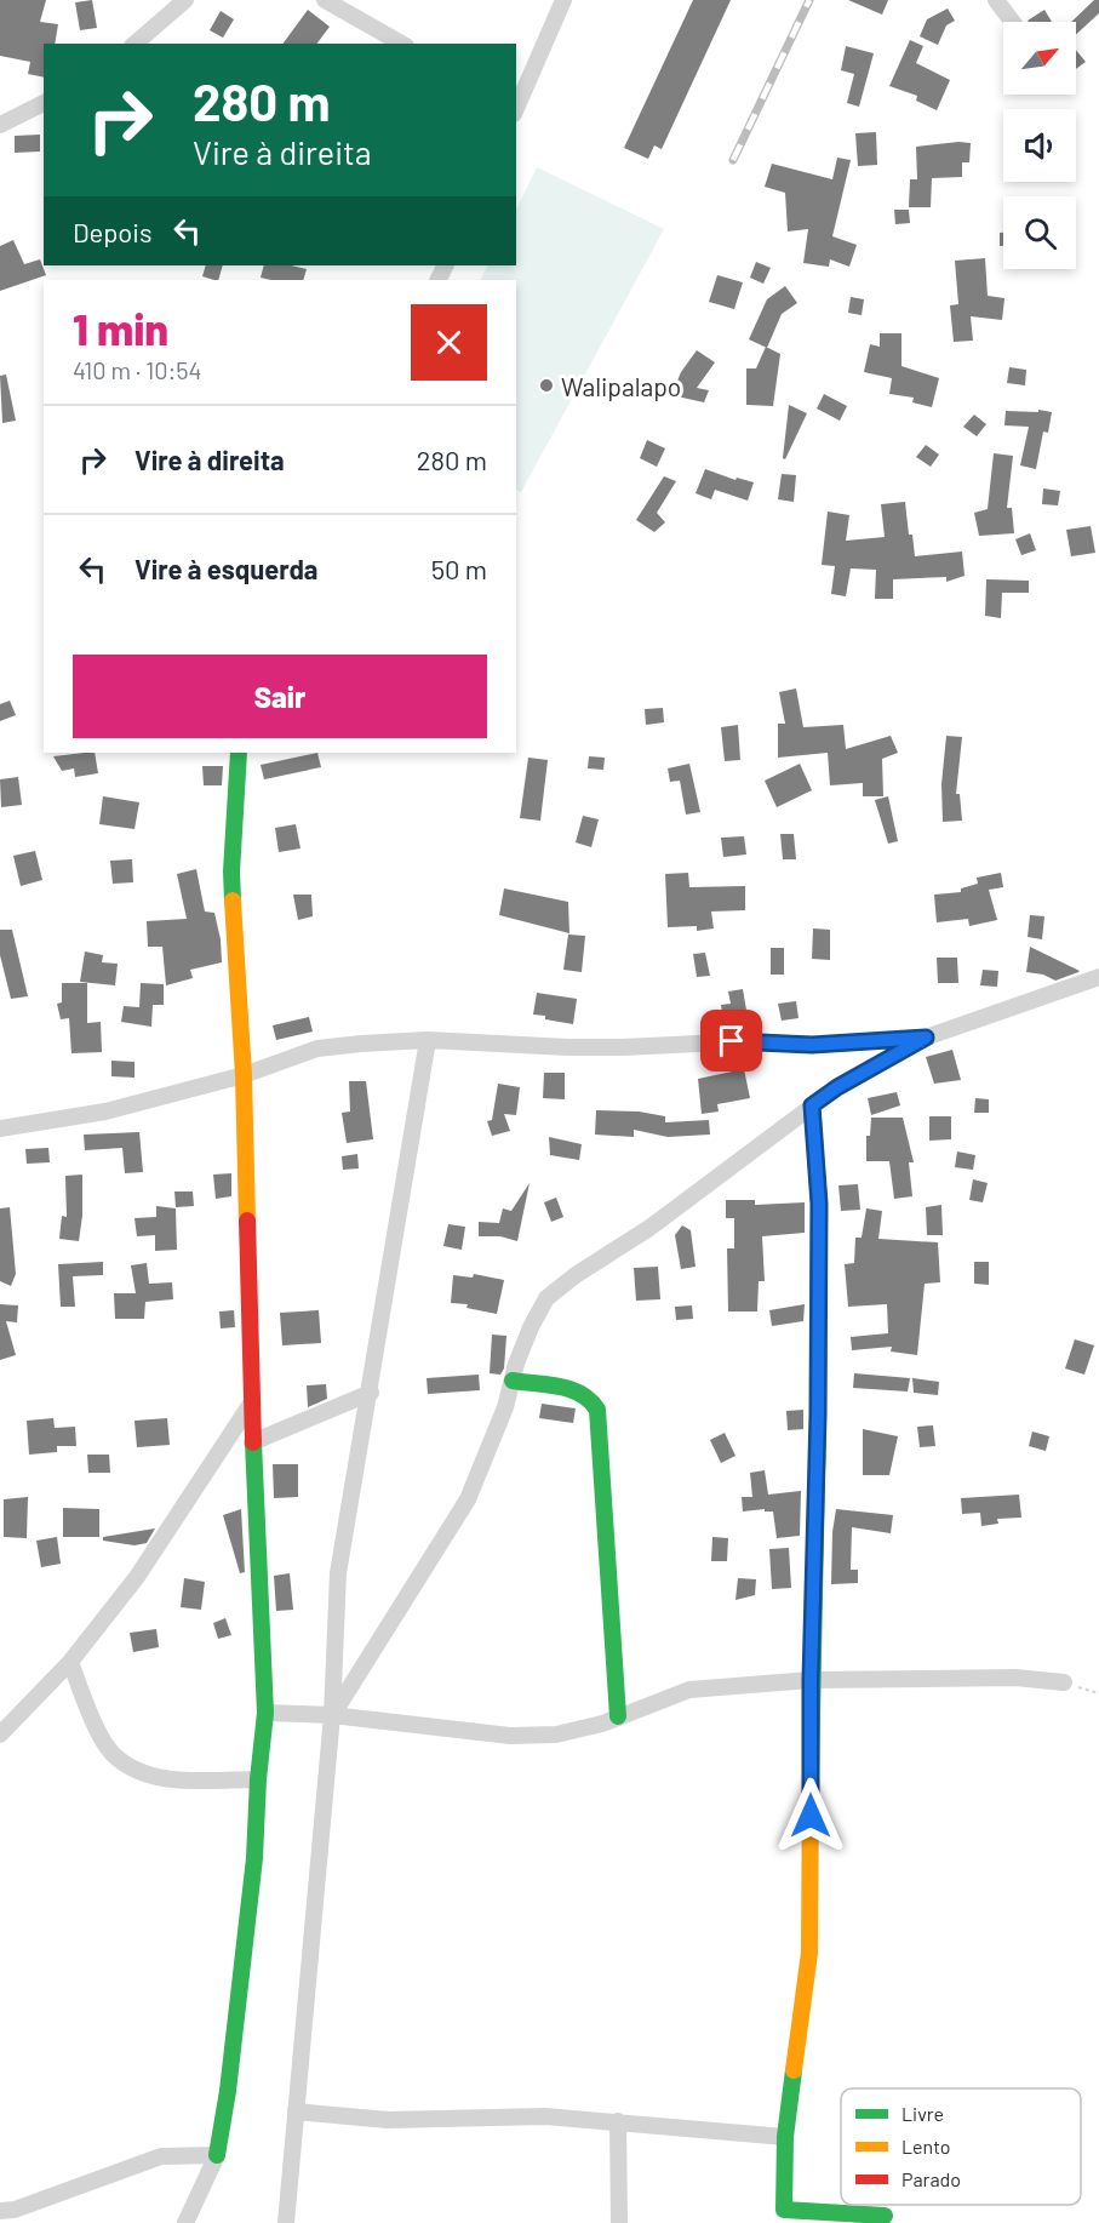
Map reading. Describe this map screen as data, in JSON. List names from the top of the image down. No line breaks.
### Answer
{"places":["Walipalapo"],"legend":["Livre","Lento","Parado"],"north":"top right","page":{"turn":["280 m","Vire à direita"],"then":"Depois","heading":["1 min","410 m · 10:54"],"list":[{"name":"Vire à direita","value":"280 m"},{"name":"Vire à esquerda","value":"50 m"}],"buttons":"Sair"}}
